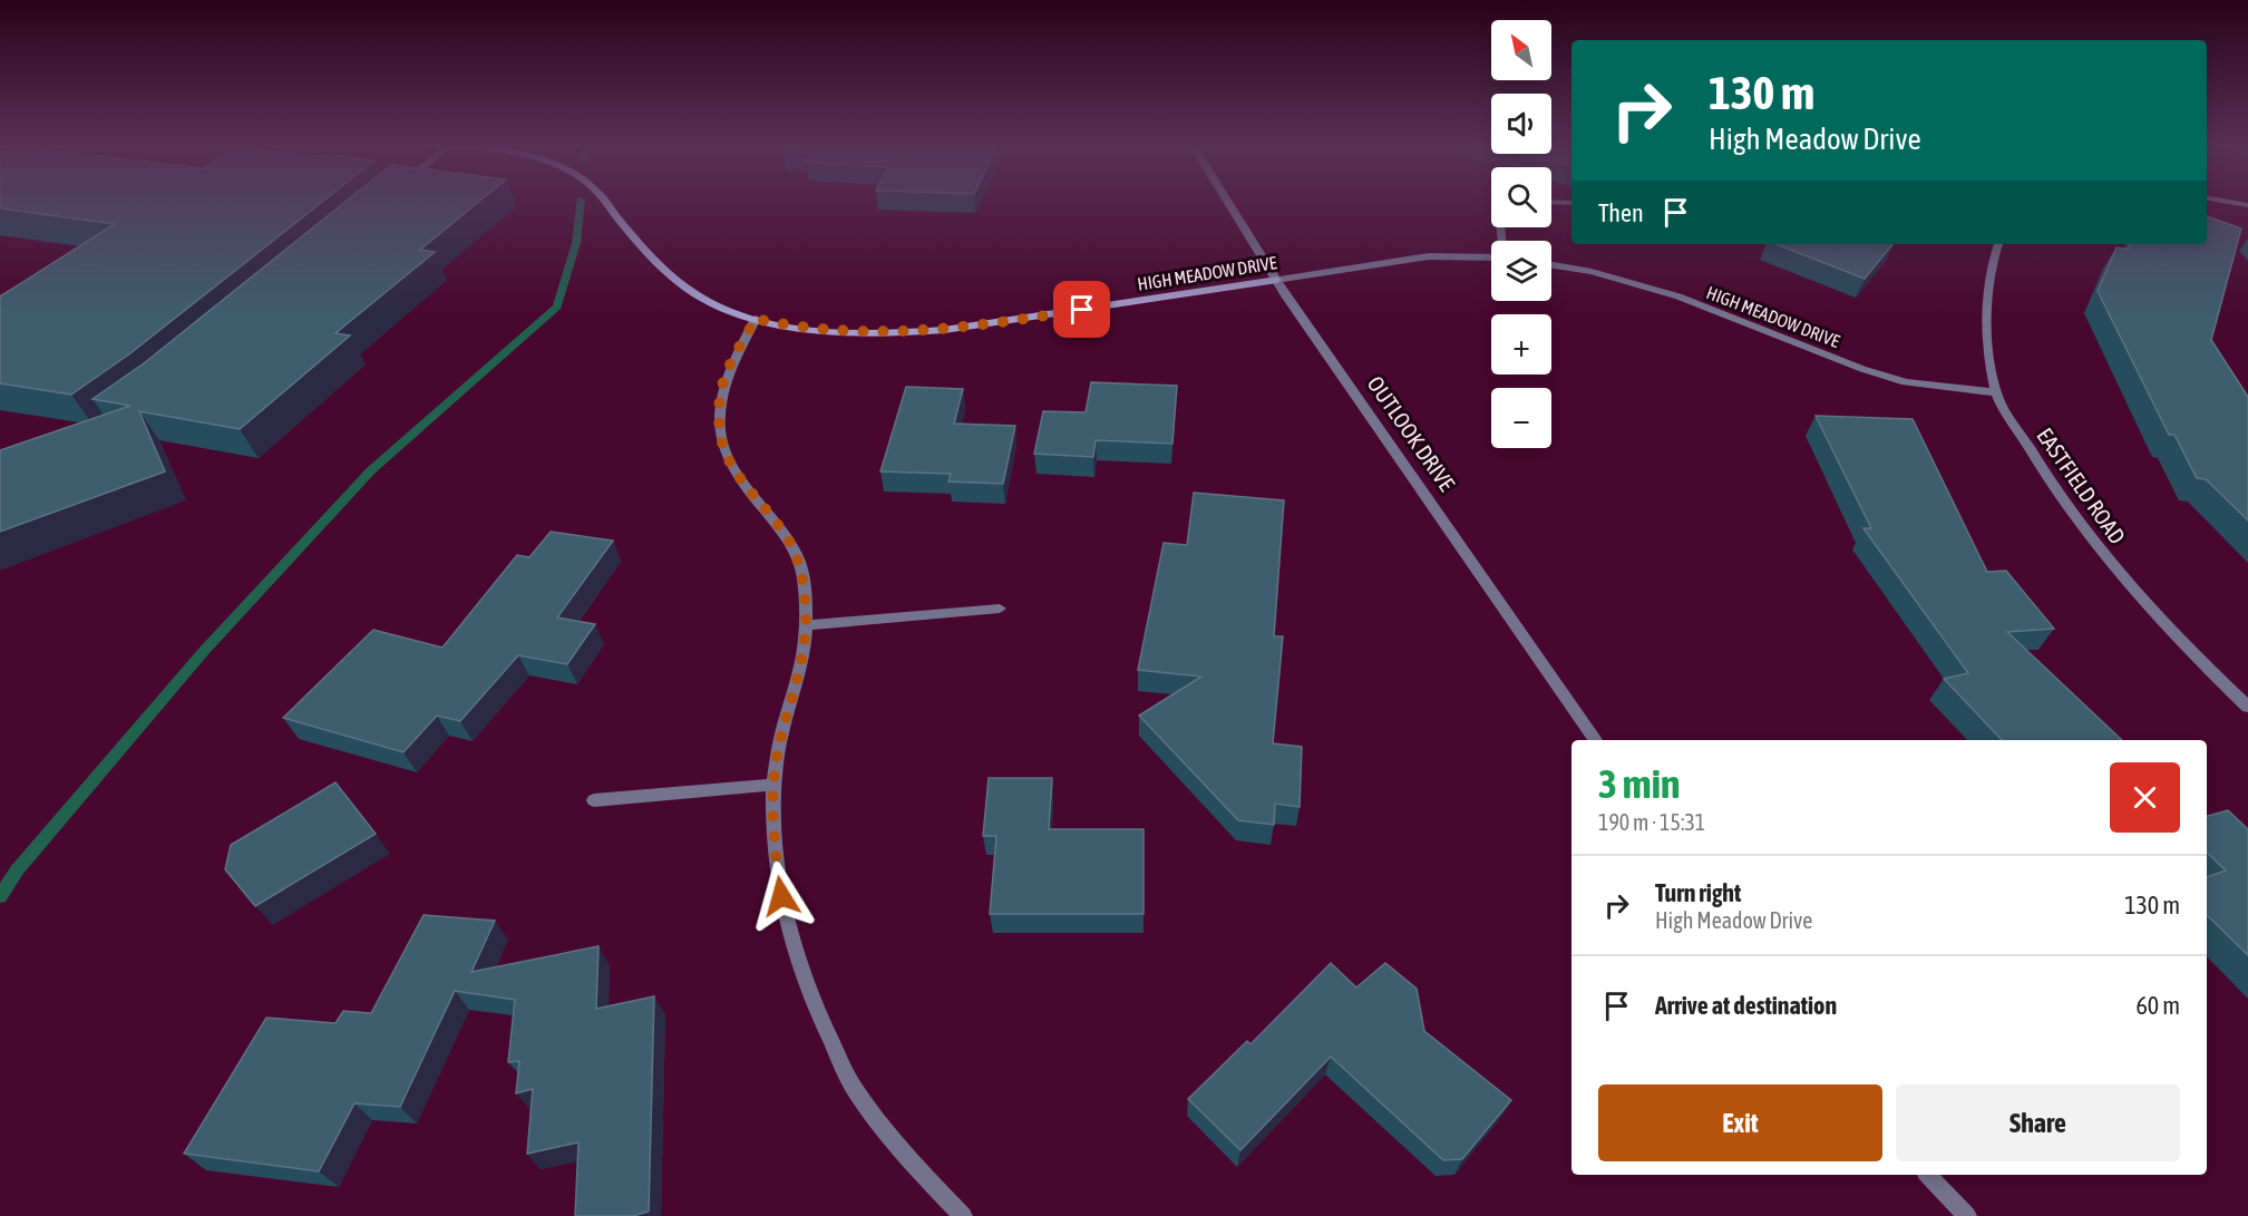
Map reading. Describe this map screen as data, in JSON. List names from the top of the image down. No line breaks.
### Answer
{"streets":{"street":["HIGH MEADOW DRIVE","OUTLOOK DRIVE","EASTFIELD ROAD"]},"crossings":[["HIGH MEADOW DRIVE","OUTLOOK DRIVE"],["HIGH MEADOW DRIVE","EASTFIELD ROAD"]],"north":"top left","page":{"map_buttons":["+","−"],"turn":["130 m","High Meadow Drive"],"then":"Then","heading":["3 min","190 m · 15:31"],"list":[{"name":"Turn right","note":"High Meadow Drive","value":"130 m"},{"name":"Arrive at destination","value":"60 m"}],"buttons":["Exit","Share"]}}
